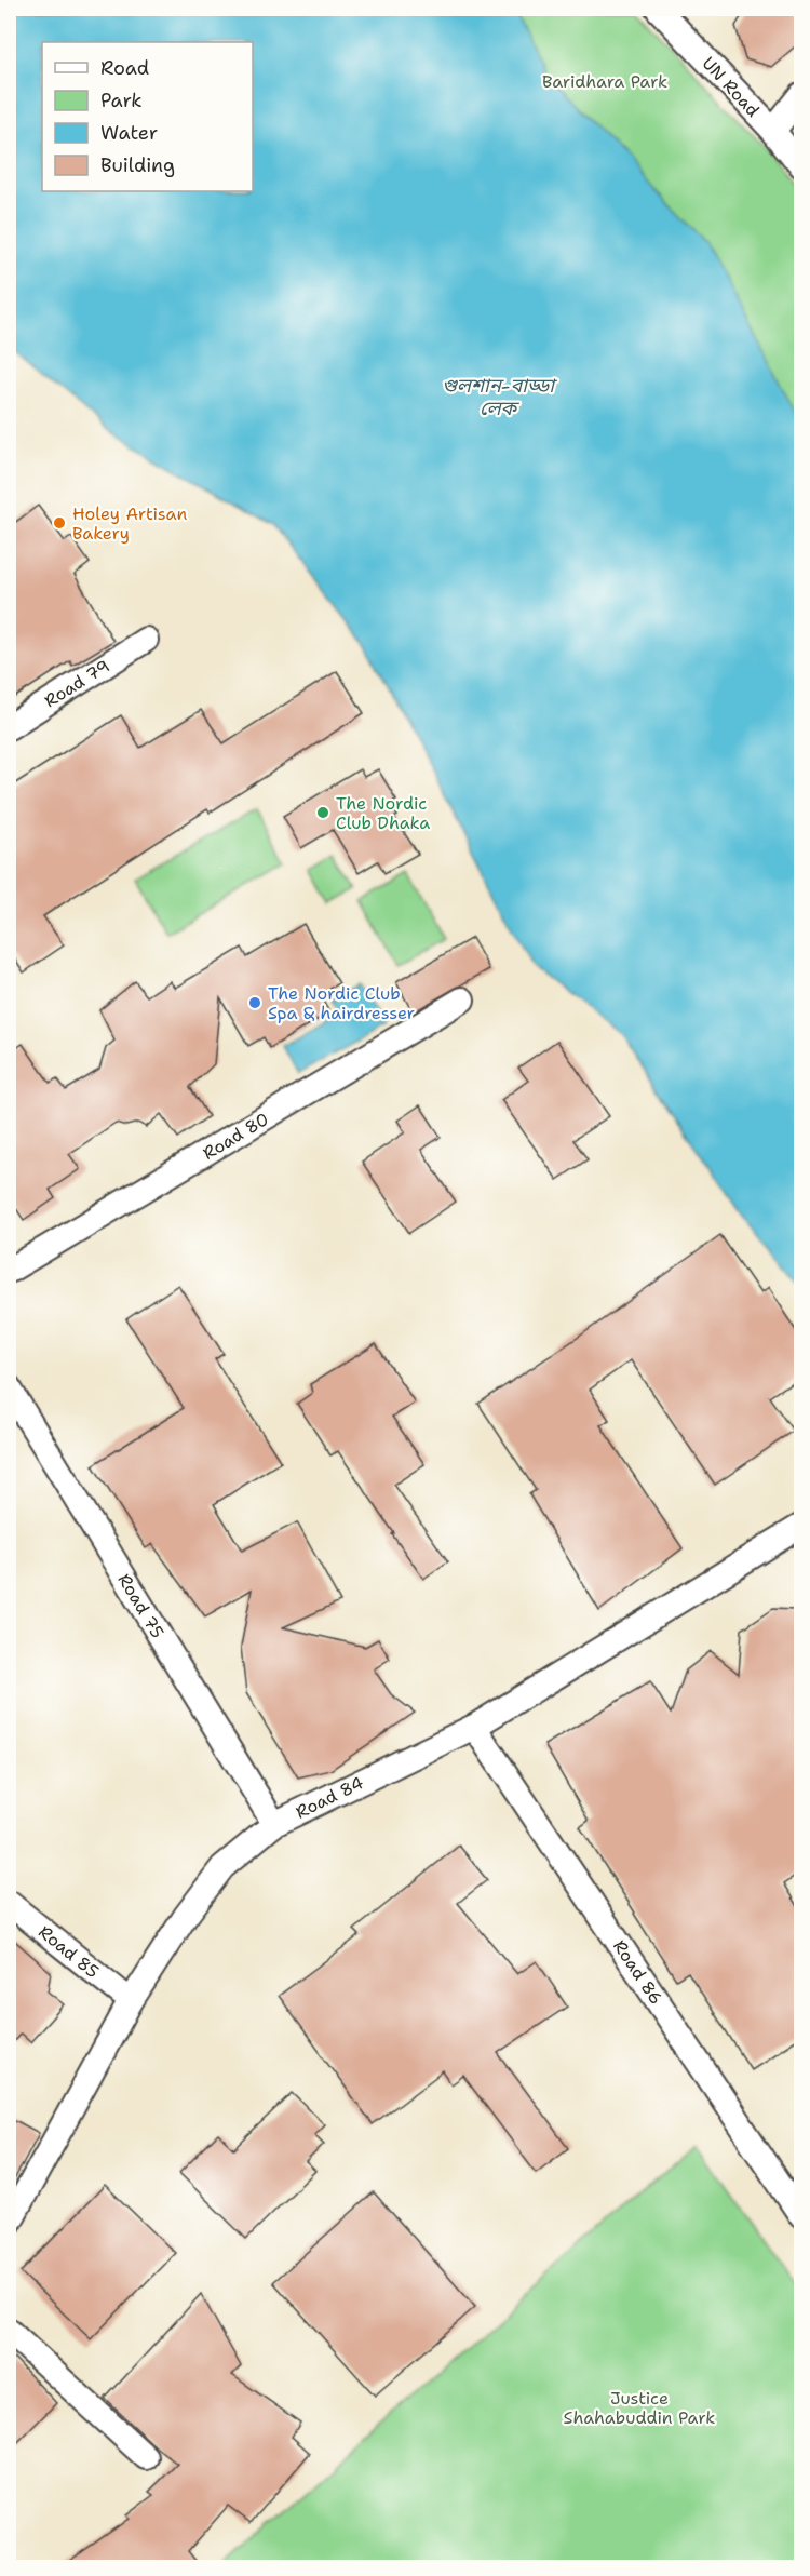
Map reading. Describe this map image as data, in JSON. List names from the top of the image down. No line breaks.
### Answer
{"streets":{"street":["UN Road","Road 79","Road 80","Road 75","Road 84","Road 85","Road 86"]},"crossings":[["Road 75","Road 84"],["Road 84","Road 85"],["Road 84","Road 86"]],"water":["গুলশান-বাড্ডা লেক"],"parks":["Baridhara Park","Justice Shahabuddin Park"],"places":["Holey Artisan Bakery","The Nordic Club Dhaka","The Nordic Club Spa & hairdresser"],"legend":["Road","Park","Water","Building"]}
